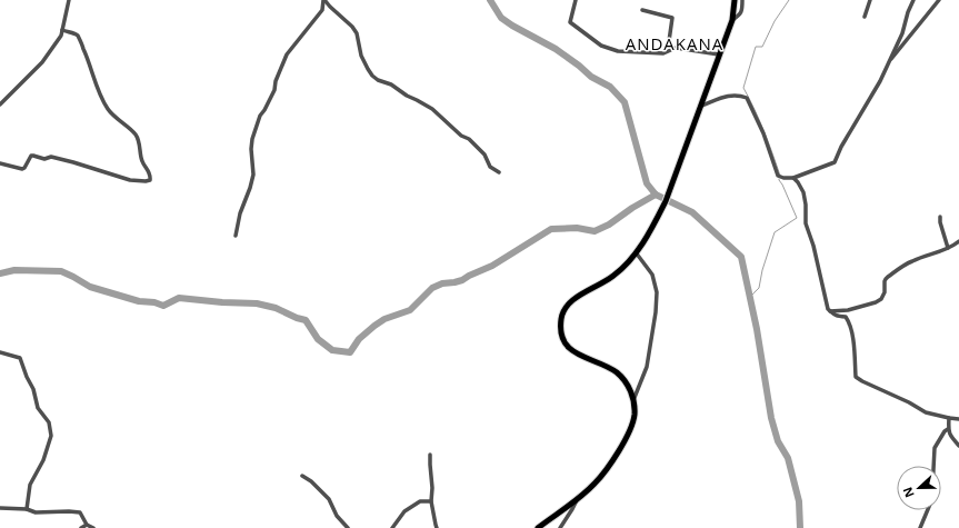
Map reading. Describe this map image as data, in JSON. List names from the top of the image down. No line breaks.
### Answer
{"districts":["ANDAKANA"],"north":"left"}
